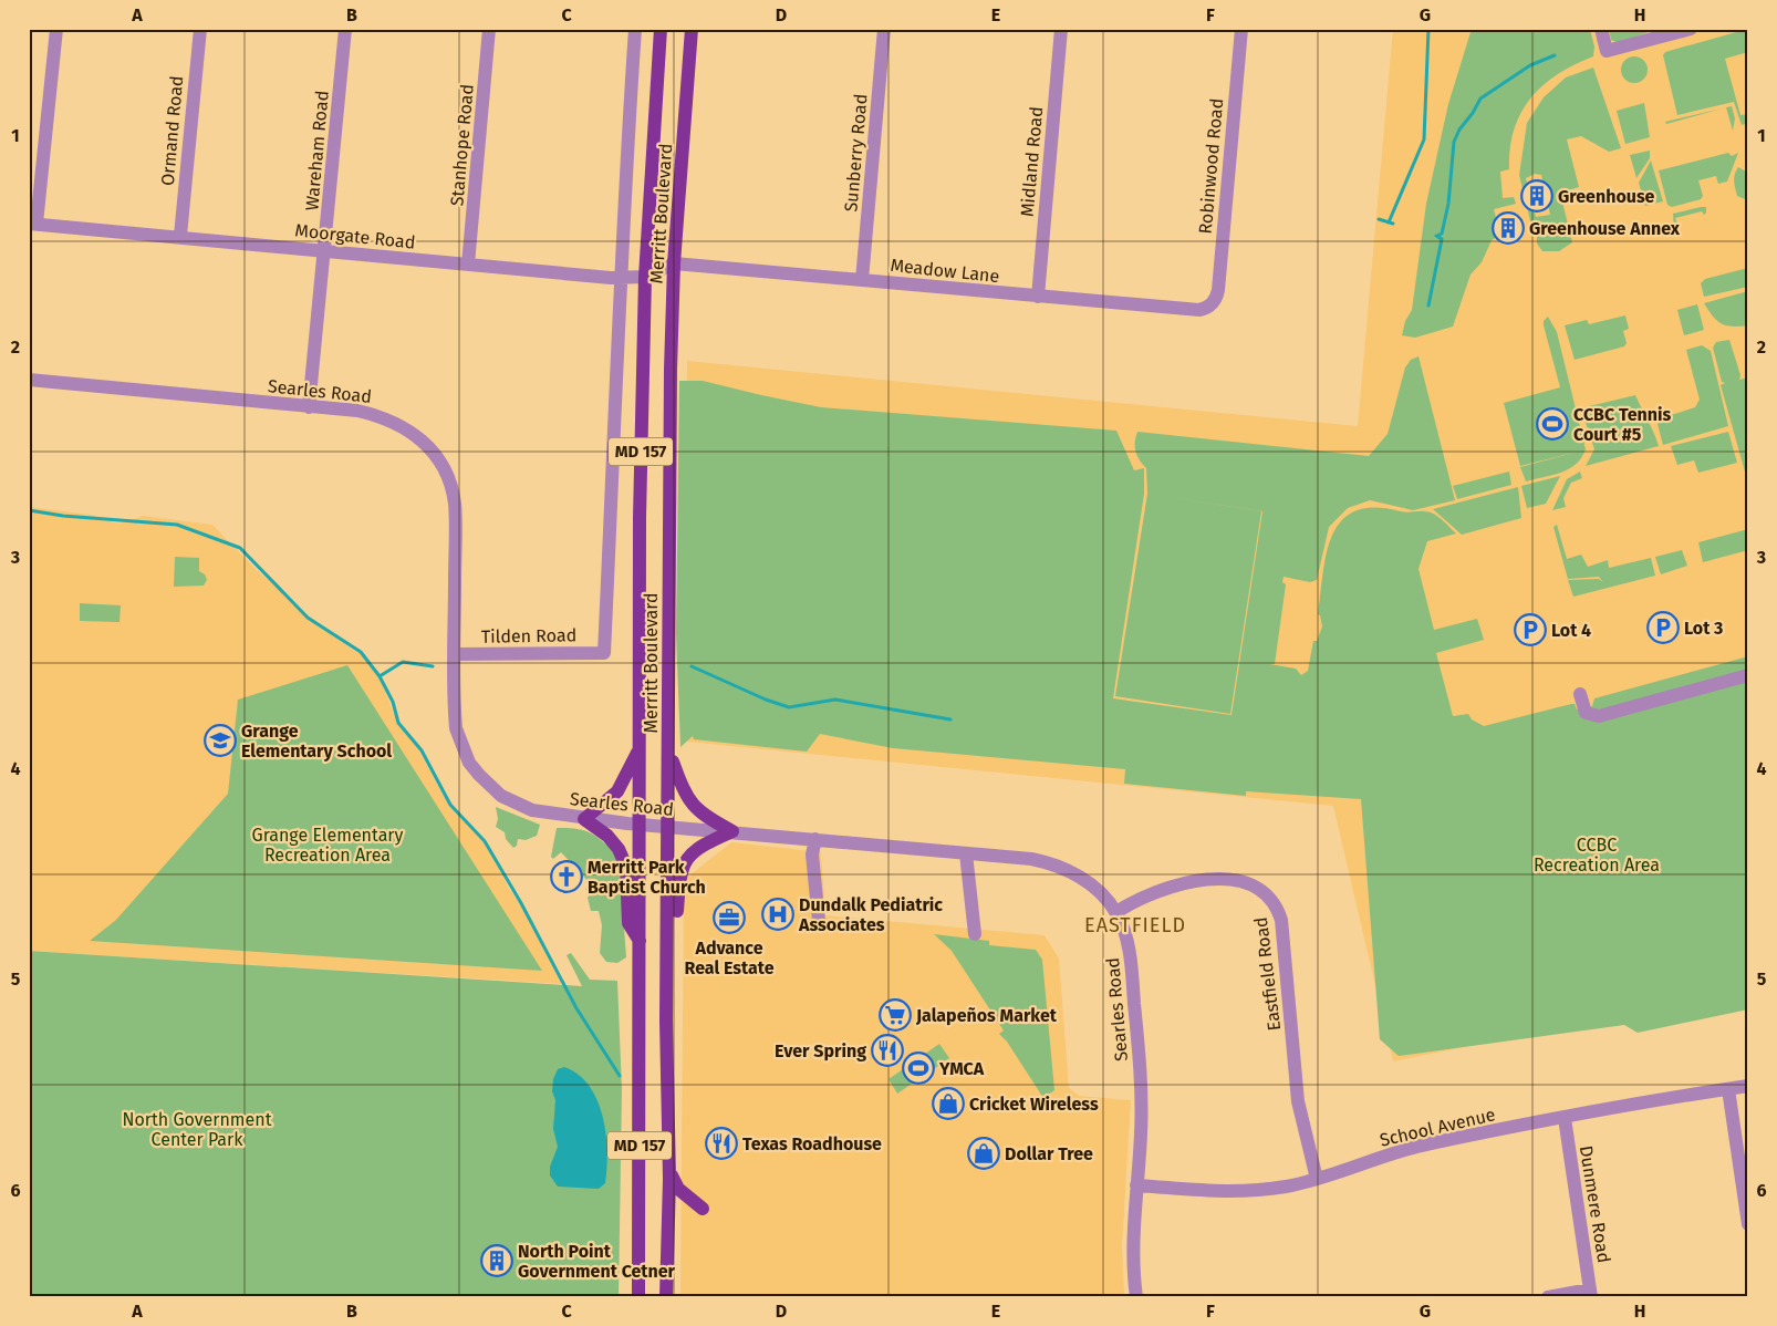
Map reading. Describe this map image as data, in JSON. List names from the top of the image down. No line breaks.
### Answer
{"streets":{"main road":["Merritt Boulevard","MD 157"],"street":["Ormand Road","Stanhope Road","Wareham Road","Sunberry Road","Midland Road","Robinwood Road","Moorgate Road","Meadow Lane","Searles Road","Tilden Road","Eastfield Road","School Avenue","Dunmere Road"]},"crossings":[["Ormand Road","Moorgate Road"],["Stanhope Road","Moorgate Road"],["Wareham Road","Moorgate Road"],["Wareham Road","Searles Road"],["Sunberry Road","Meadow Lane"],["Midland Road","Meadow Lane"],["Robinwood Road","Meadow Lane"],["Merritt Boulevard","Moorgate Road"],["Merritt Boulevard","Meadow Lane"],["Merritt Boulevard","Searles Road"],["Merritt Boulevard","Tilden Road"],["Moorgate Road","Meadow Lane"],["Searles Road","Tilden Road"],["Searles Road","Eastfield Road"],["Searles Road","School Avenue"],["Eastfield Road","School Avenue"],["School Avenue","Dunmere Road"]],"districts":["EASTFIELD"],"parks":["Grange Elementary Recreation Area","CCBC Recreation Area","North Government Center Park"],"places":{"building":["Greenhouse","Greenhouse Annex","North Point Government Cetner"],"sports":["CCBC Tennis Court #5","YMCA"],"parking":["Lot 3","Lot 4"],"school or university":["Grange Elementary School"],"church":["Merritt Park Baptist Church"],"hospital":["Dundalk Pediatric Associates"],"office":["Advance Real Estate"],"supermarket":["Jalapeños Market"],"restaurant":["Ever Spring","Texas Roadhouse"],"shop":["Cricket Wireless","Dollar Tree"]},"grid":{"columns":["A","B","C","D","E","F","G","H"],"rows":["1","2","3","4","5","6"]}}
